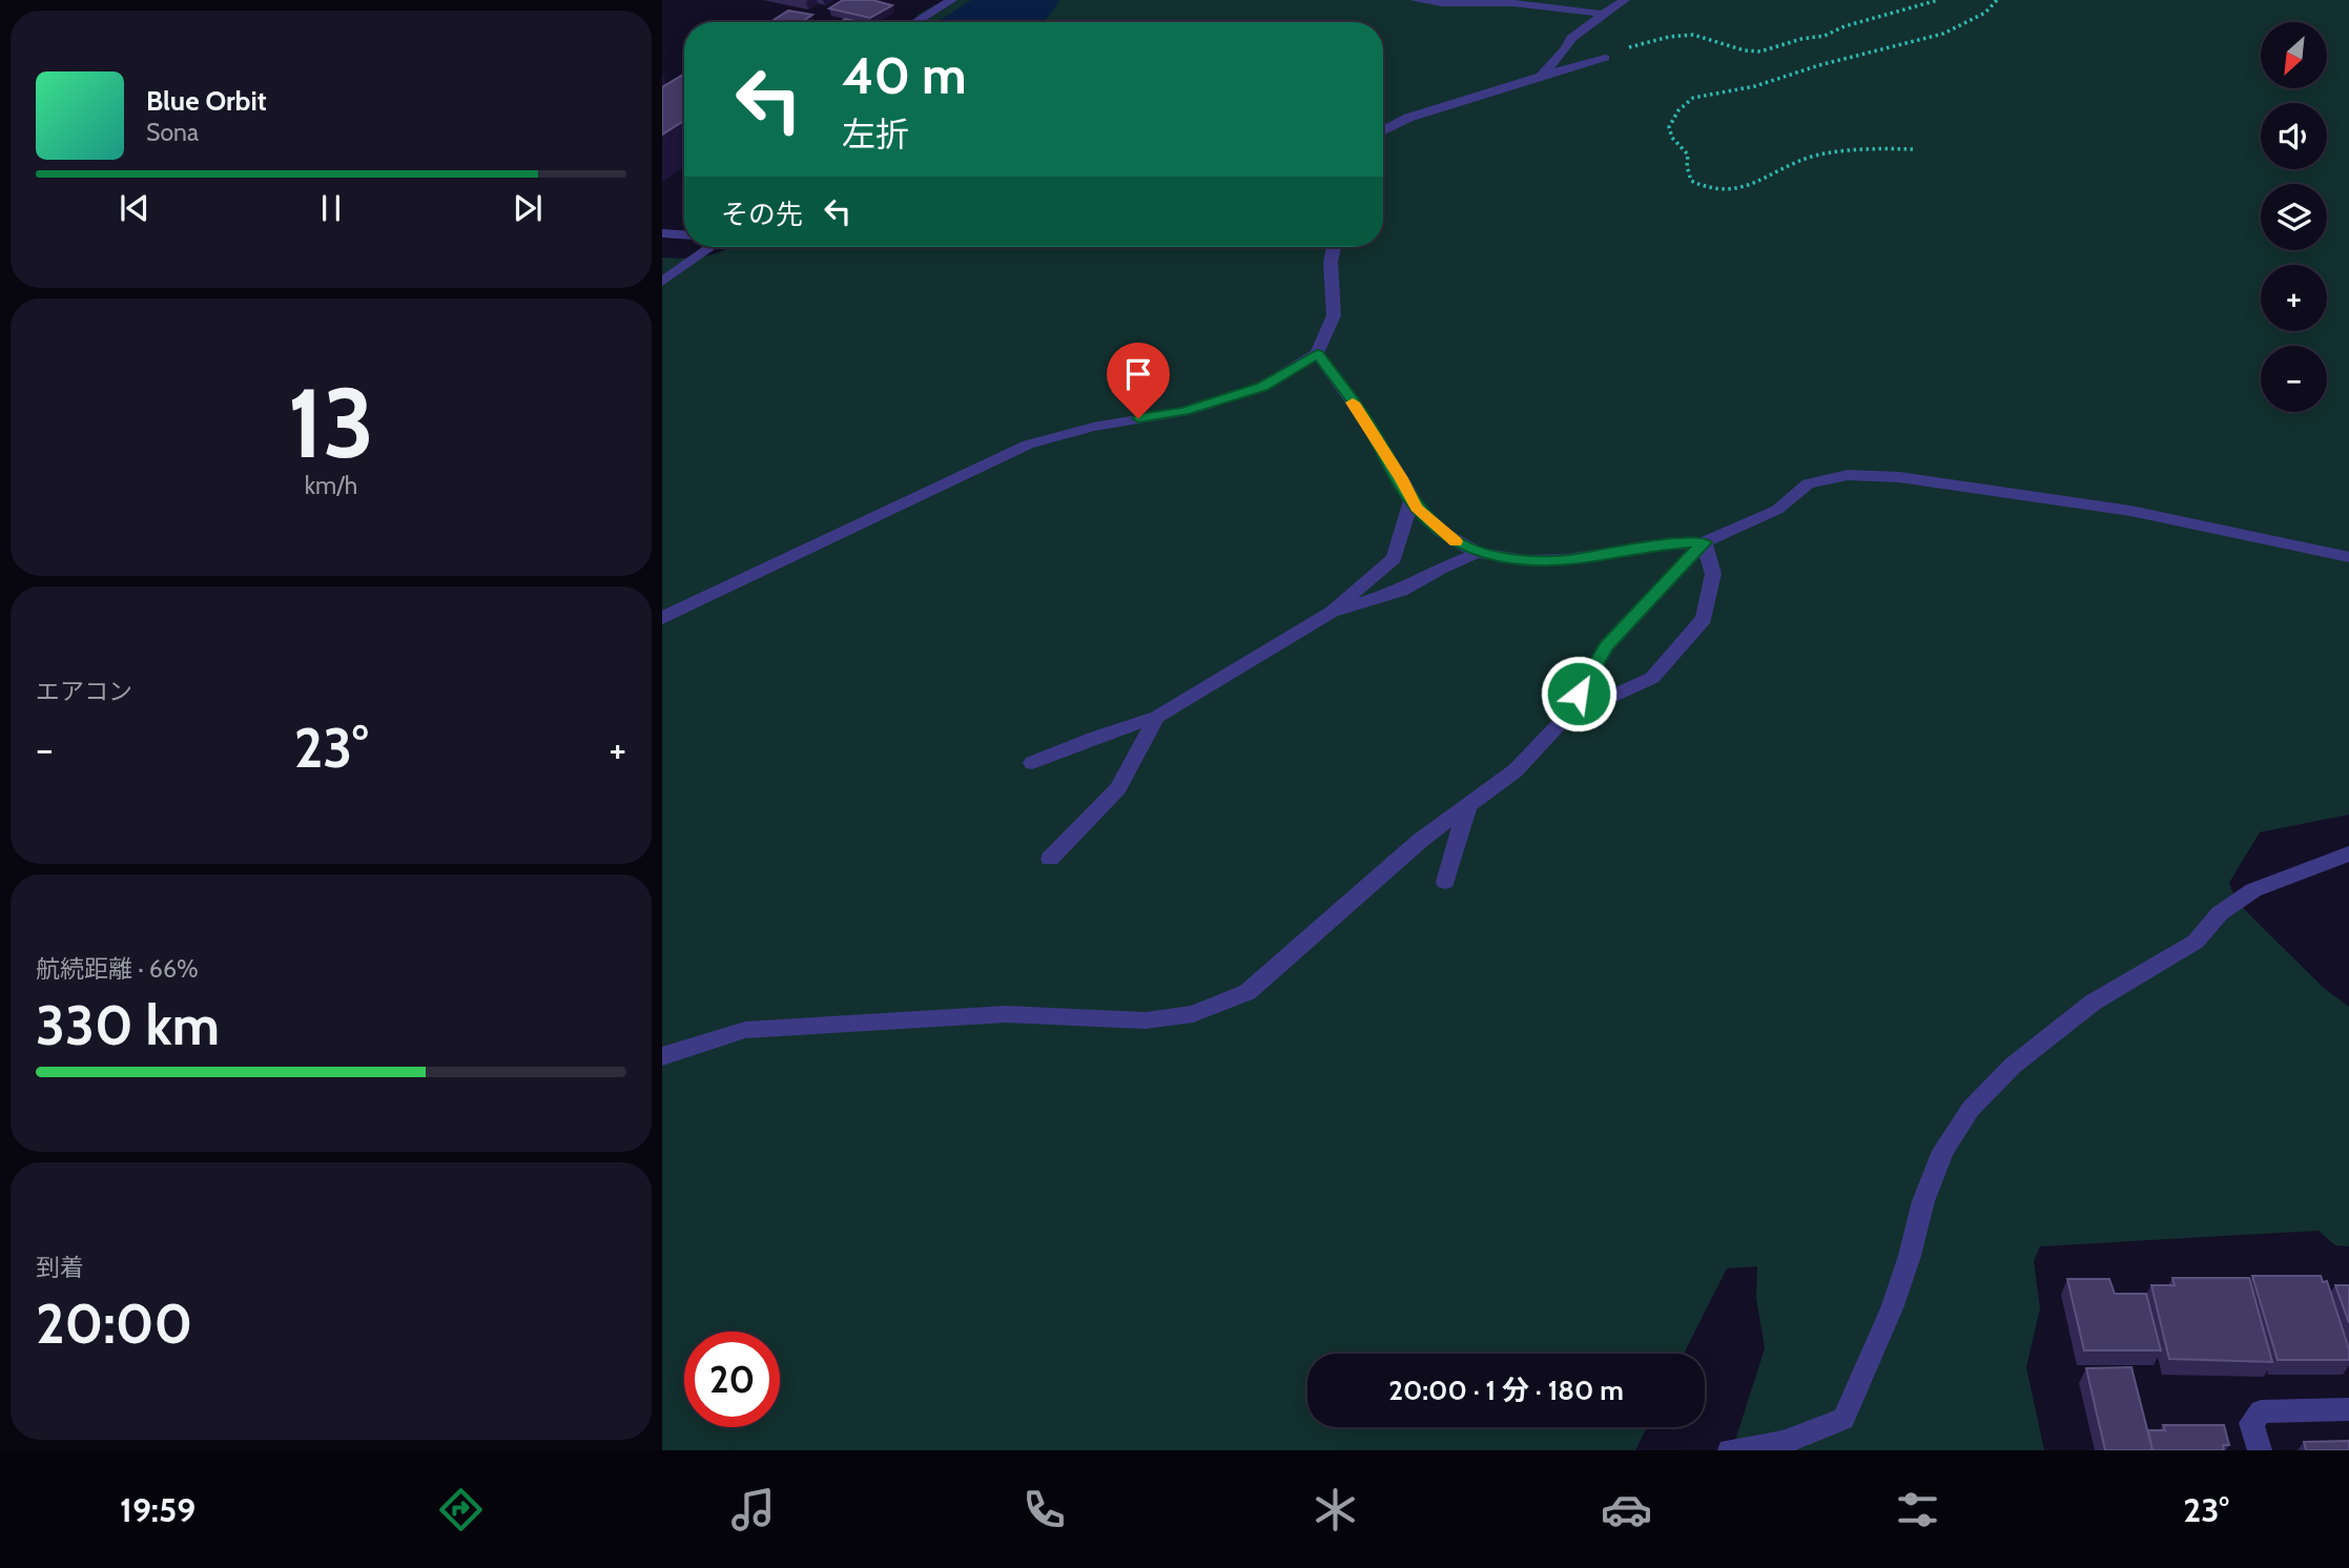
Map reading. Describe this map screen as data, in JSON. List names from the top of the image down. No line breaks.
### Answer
{"north":"bottom left","page":{"map_buttons":["+","−"],"turn":["40 m","左折"],"song":["Blue Orbit","Sona"],"then":"その先","tile":[["13","km/h"],"エアコン",["航続距離 · 66%","330 km"],["到着","20:00"]],"heat":["−","23°","+"],"limit":"20","trip":"20:00 · 1 分 · 180 m","tabs":["19:59","23°"]}}
